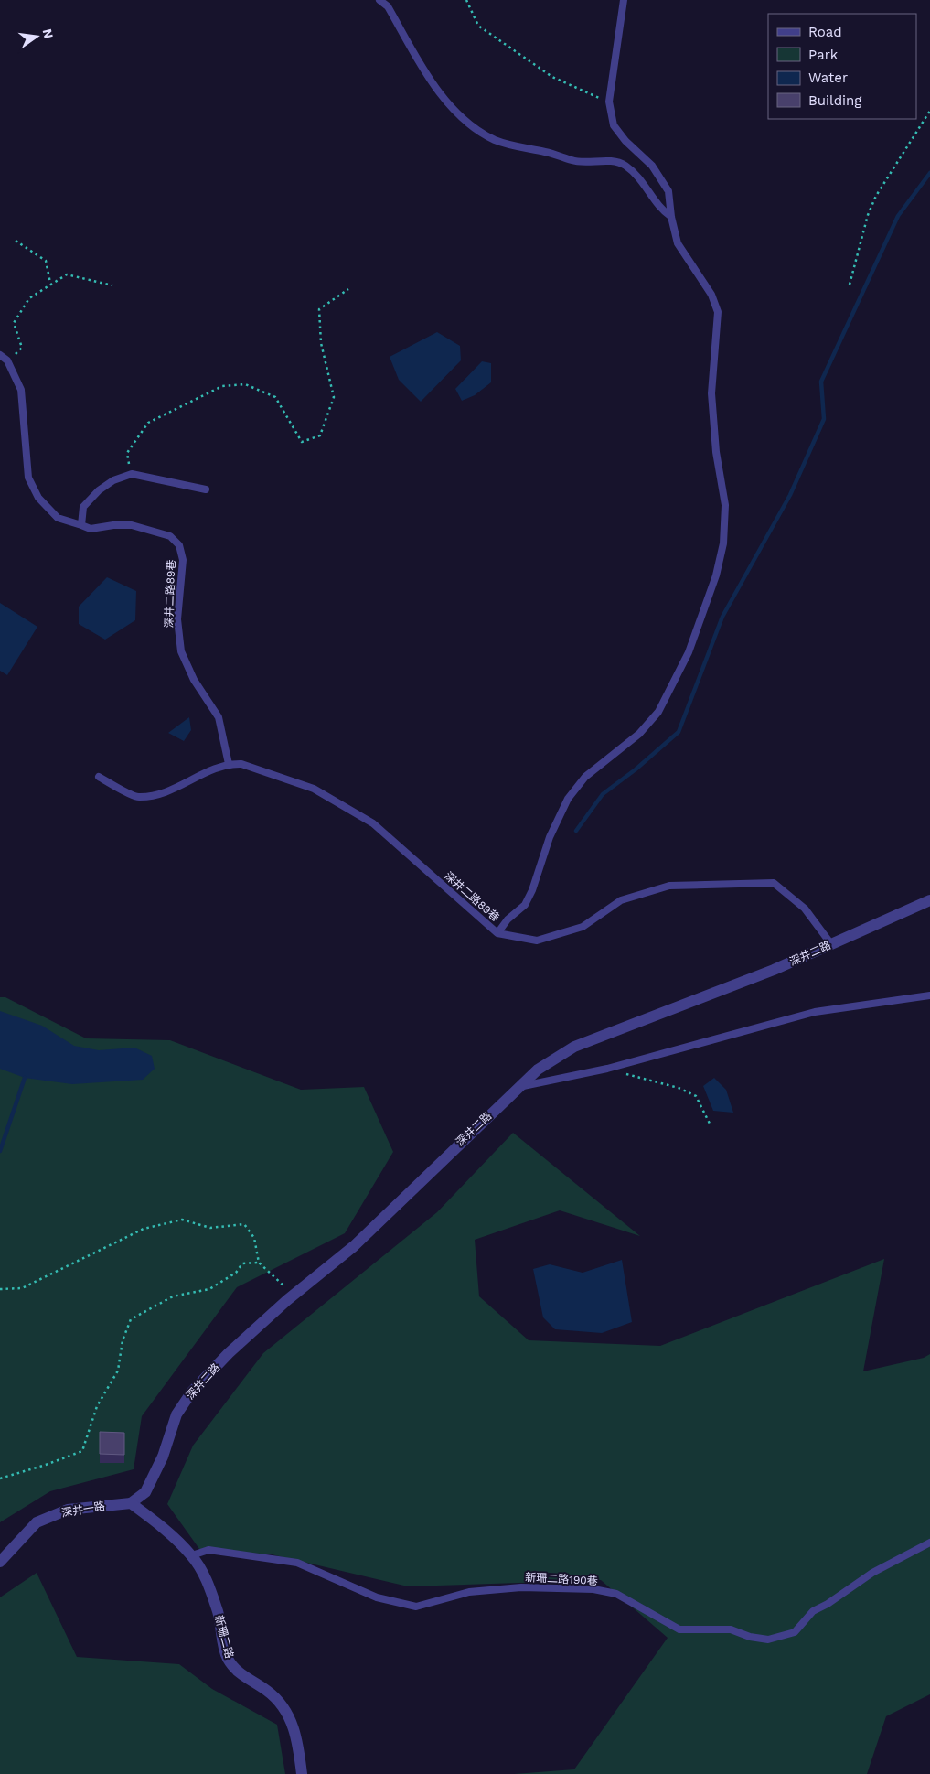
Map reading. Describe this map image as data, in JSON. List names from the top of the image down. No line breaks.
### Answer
{"streets":{"street":["深井二路","深井一路","新珊二路"],"lane":["深井二路89巷","新珊二路190巷"]},"crossings":[["深井二路89巷","深井二路"],["深井二路","深井一路"],["深井二路","新珊二路"],["深井一路","新珊二路"],["新珊二路190巷","新珊二路"]],"legend":["Road","Park","Water","Building"],"north":"right"}
